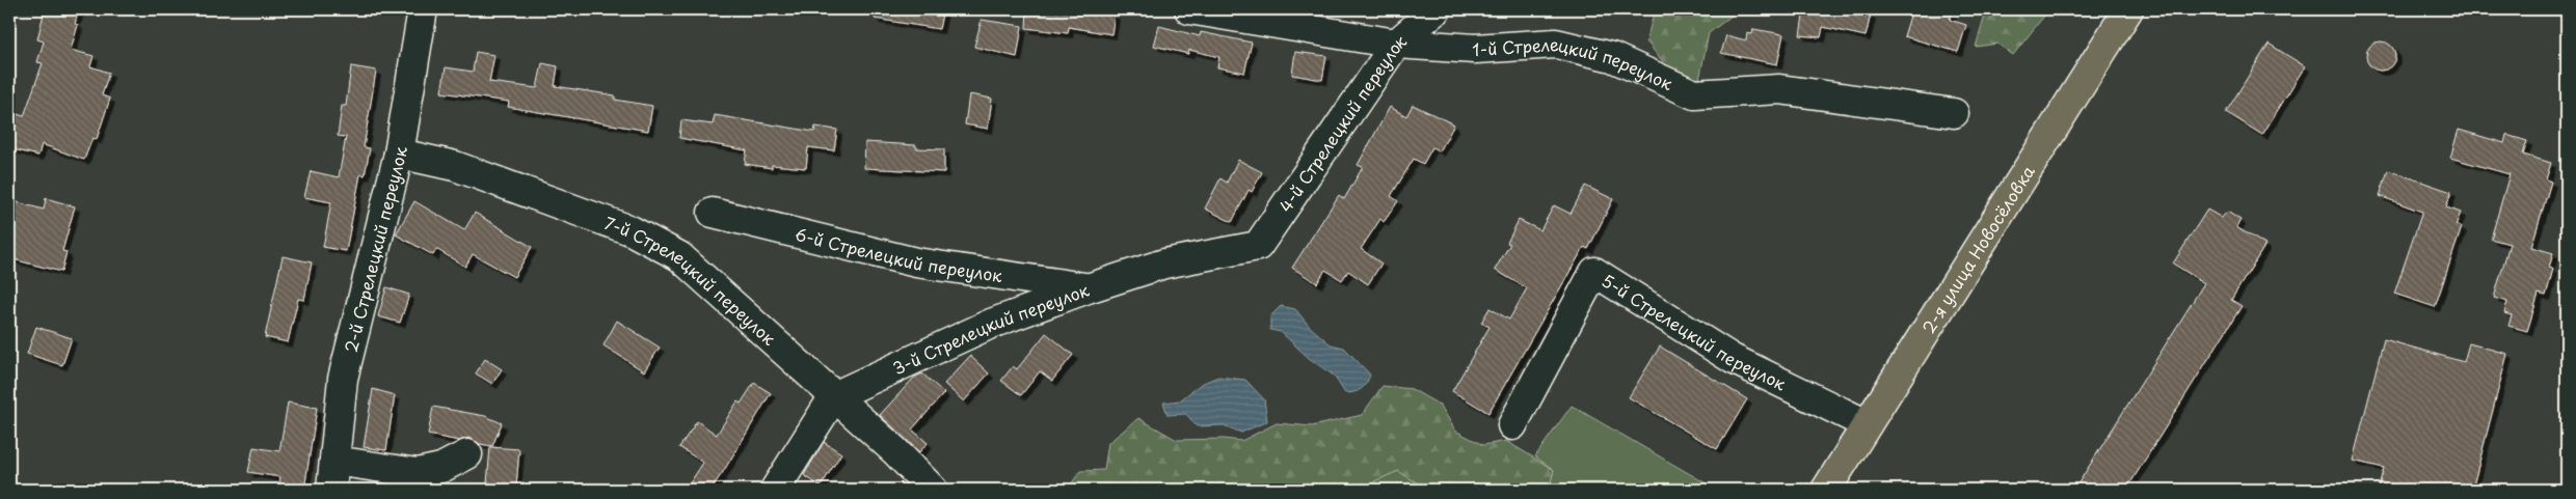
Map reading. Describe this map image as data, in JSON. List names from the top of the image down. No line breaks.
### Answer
{"streets":{"main road":["2-я улица Новосёловка"],"street":["1-й Стрелецкий переулок","4-й Стрелецкий переулок","2-й Стрелецкий переулок","6-й Стрелецкий переулок","7-й Стрелецкий переулок","3-й Стрелецкий переулок","5-й Стрелецкий переулок"]},"crossings":[["1-й Стрелецкий переулок","4-й Стрелецкий переулок"],["4-й Стрелецкий переулок","3-й Стрелецкий переулок"],["2-й Стрелецкий переулок","7-й Стрелецкий переулок"],["2-я улица Новосёловка","5-й Стрелецкий переулок"],["6-й Стрелецкий переулок","3-й Стрелецкий переулок"],["7-й Стрелецкий переулок","3-й Стрелецкий переулок"]]}
